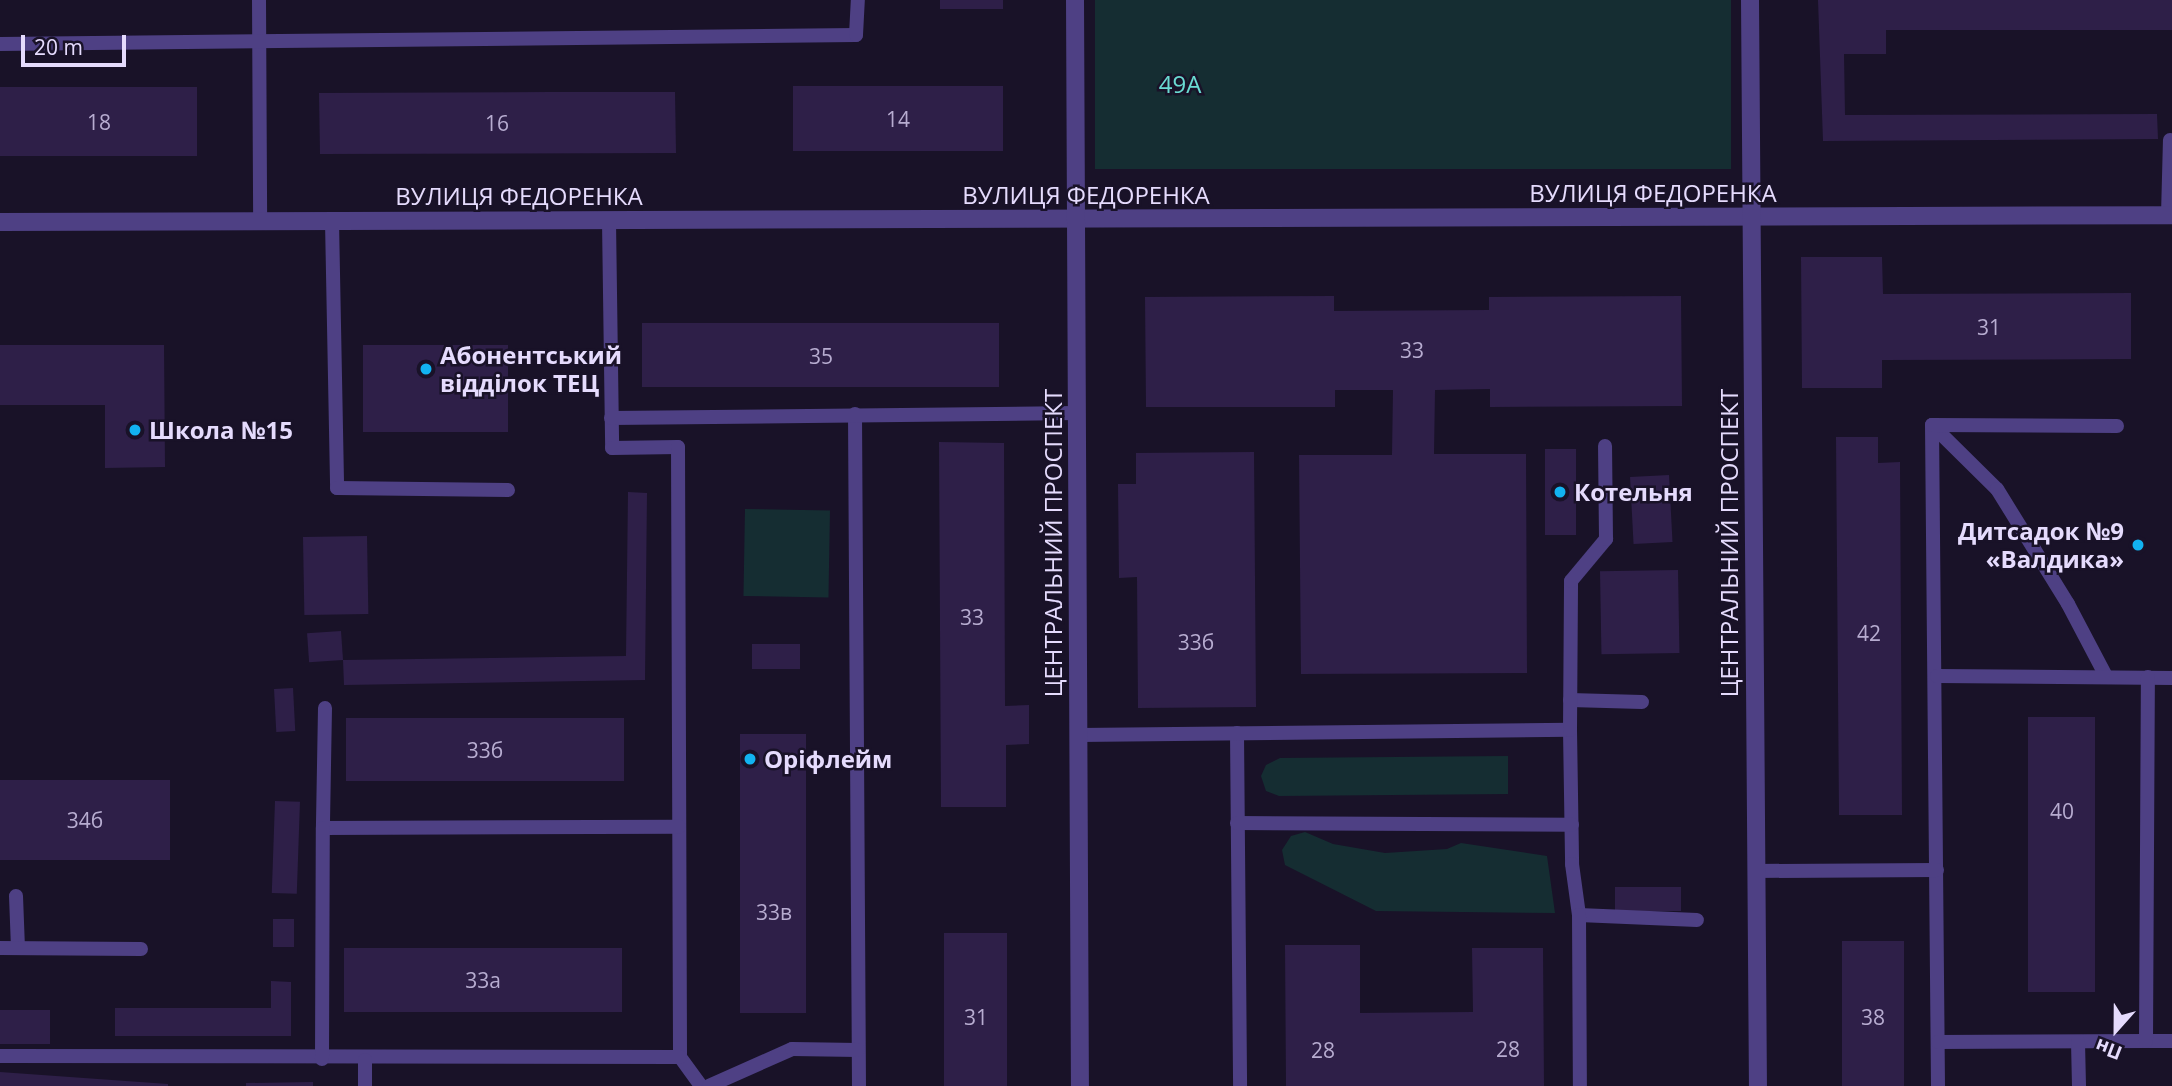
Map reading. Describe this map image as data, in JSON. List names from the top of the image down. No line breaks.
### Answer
{"streets":{"street":["ВУЛИЦЯ ФЕДОРЕНКА","ЦЕНТРАЛЬНИЙ ПРОСПЕКТ"]},"crossings":[["ВУЛИЦЯ ФЕДОРЕНКА","ЦЕНТРАЛЬНИЙ ПРОСПЕКТ"]],"parks":["49А"],"places":["Абонентський відділок ТЕЦ","Школа №15","Котельня","Дитсадок №9 «Валдика»","Оріфлейм"],"house_numbers":["14","18","16","31","33","35","33","42","33б","33б","40","34б","33в","33а","31","38","28","28"],"scale_bar":"20 m","north":"bottom"}
